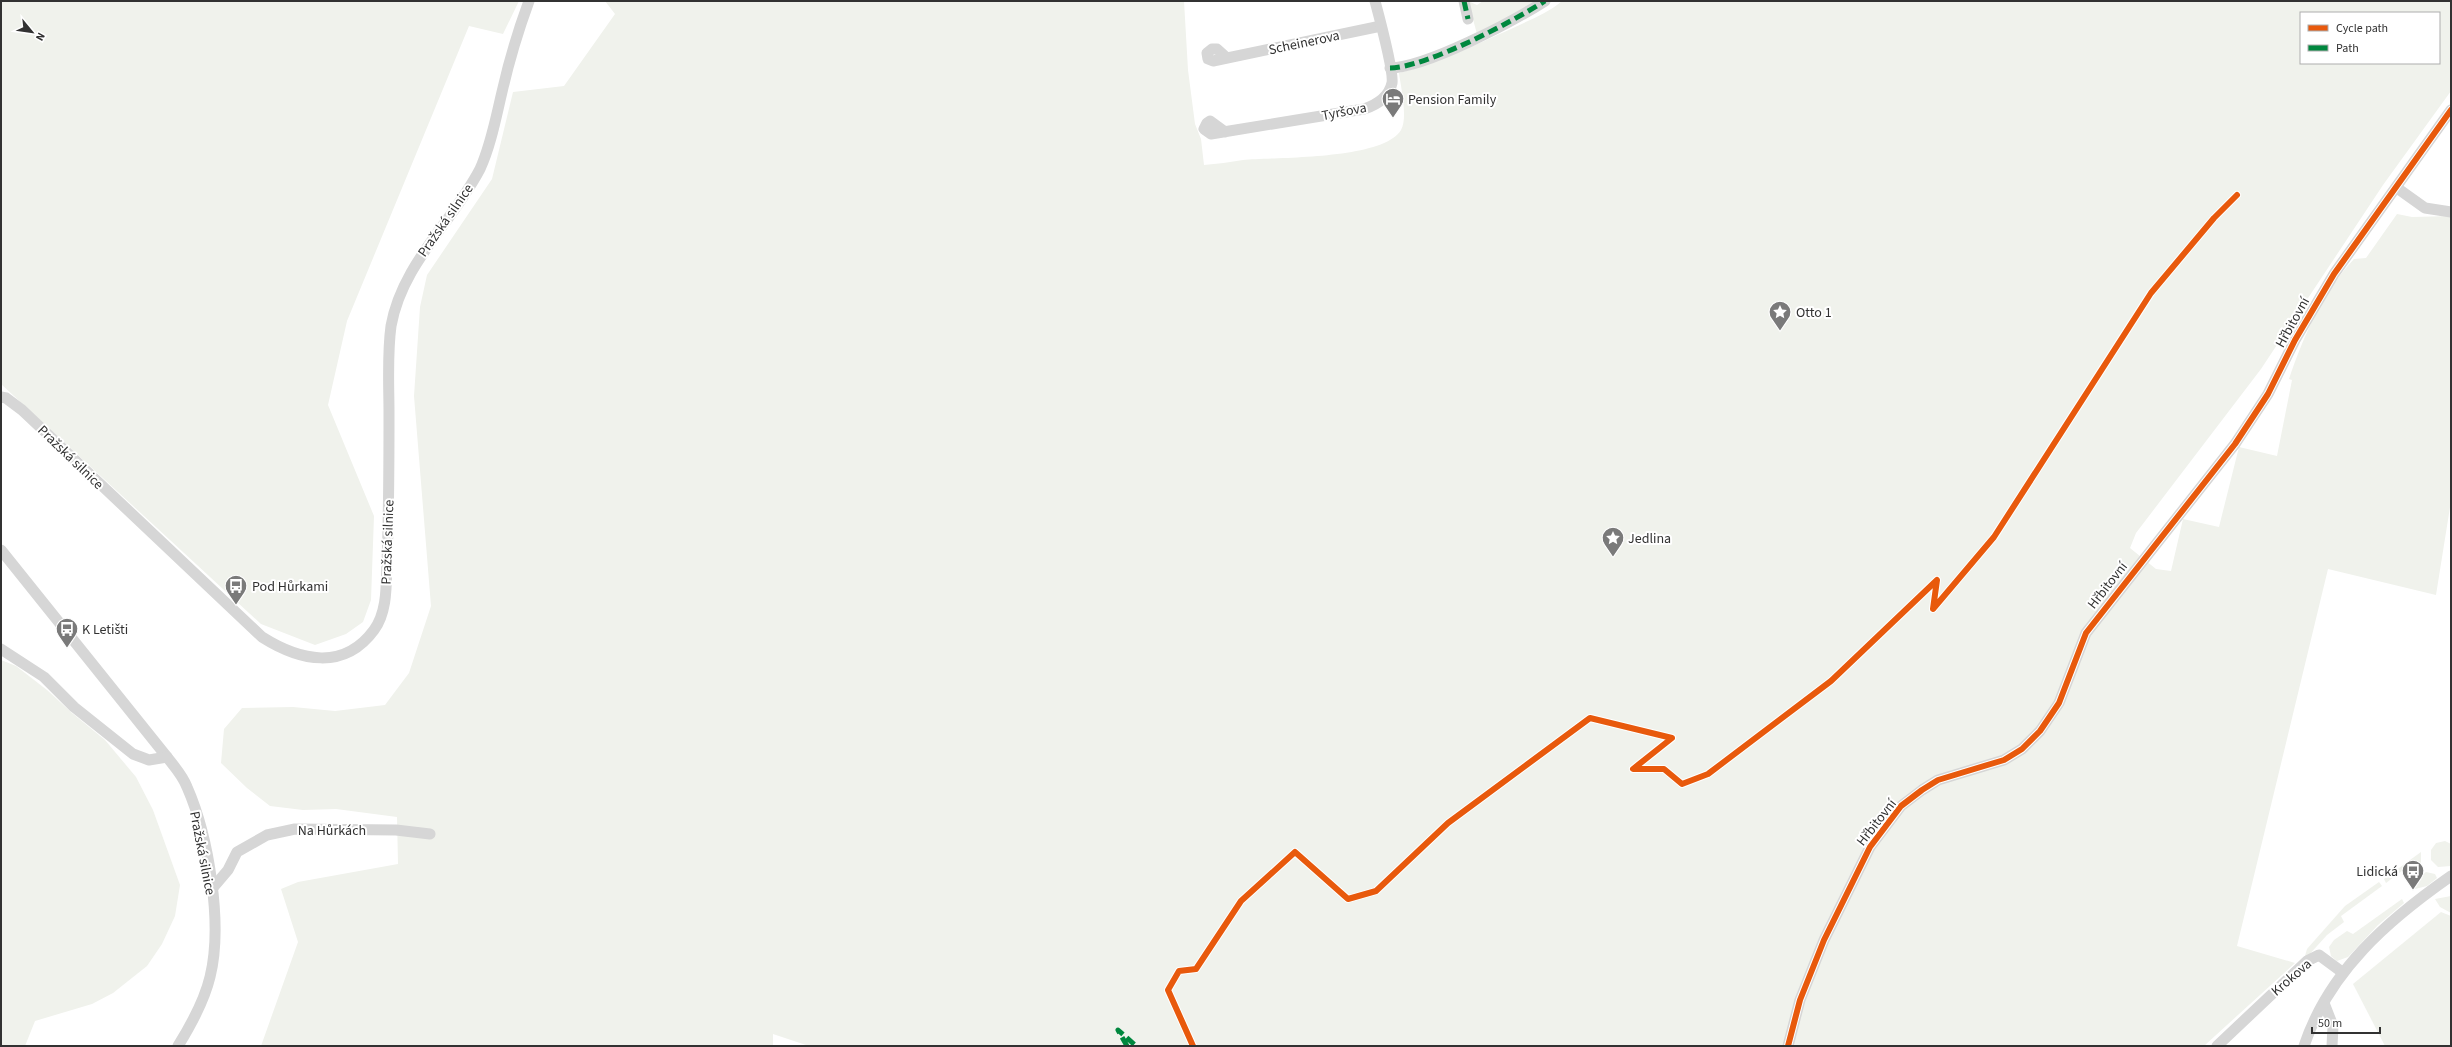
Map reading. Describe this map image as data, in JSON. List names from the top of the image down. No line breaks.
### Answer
{"streets":{"street":["Scheinerova","Tyršova","Pražská silnice","Hřbitovní","Na Hůrkách","Krokova"]},"crossings":[["Scheinerova","Tyršova"],["Pražská silnice","Na Hůrkách"]],"places":{"hotel":["Pension Family"],"place":["Otto 1","Jedlina"],"bus stop":["Pod Hůrkami","K Letišti","Lidická"]},"legend":["Cycle path","Path"],"scale_bar":"50 m","north":"bottom right"}
